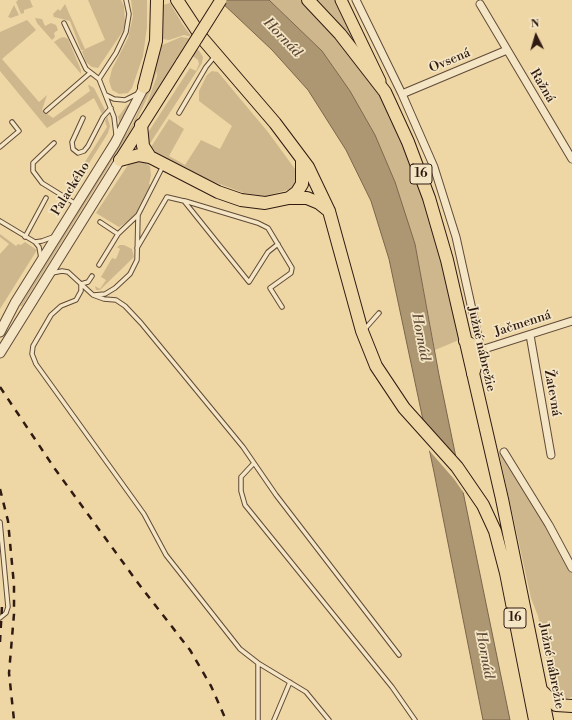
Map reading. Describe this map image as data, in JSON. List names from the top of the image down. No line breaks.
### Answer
{"streets":{"highway":["16","Južné nábrežie"],"street":["Ovsená","Ražná","Palackého","Jačmenná","Žatevná"]},"crossings":[["Ovsená","Ražná"],["Ovsená","Južné nábrežie"],["16","Južné nábrežie"],["Jačmenná","Južné nábrežie"],["Jačmenná","Žatevná"]],"water":["Hornád"],"north":"top"}
